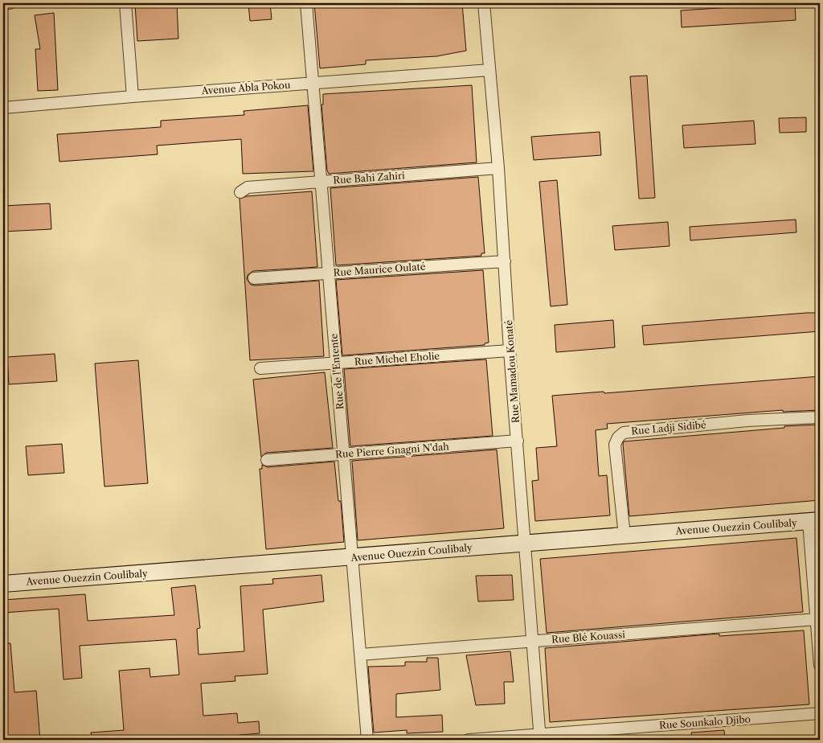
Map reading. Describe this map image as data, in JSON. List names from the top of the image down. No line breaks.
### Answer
{"streets":{"street":["Avenue Abla Pokou","Rue Bahi Zahiri","Rue Maurice Oulaté","Rue Michel Eholie","Rue de l'Entente","Rue Mamadou Konaté","Rue Ladji Sidibé","Rue Pierre Gnagni N'dah","Avenue Ouezzin Coulibaly","Rue Blé Kouassi","Rue Sounkalo Djibo"]},"crossings":[["Avenue Abla Pokou","Rue de l'Entente"],["Avenue Abla Pokou","Rue Mamadou Konaté"],["Rue Bahi Zahiri","Rue de l'Entente"],["Rue Bahi Zahiri","Rue Mamadou Konaté"],["Rue Maurice Oulaté","Rue de l'Entente"],["Rue Maurice Oulaté","Rue Mamadou Konaté"],["Rue Michel Eholie","Rue de l'Entente"],["Rue Michel Eholie","Rue Mamadou Konaté"],["Rue de l'Entente","Rue Pierre Gnagni N'dah"],["Rue de l'Entente","Avenue Ouezzin Coulibaly"],["Rue de l'Entente","Rue Blé Kouassi"],["Rue Mamadou Konaté","Rue Pierre Gnagni N'dah"],["Rue Mamadou Konaté","Avenue Ouezzin Coulibaly"],["Rue Mamadou Konaté","Rue Blé Kouassi"],["Rue Mamadou Konaté","Rue Sounkalo Djibo"],["Rue Ladji Sidibé","Avenue Ouezzin Coulibaly"]]}
